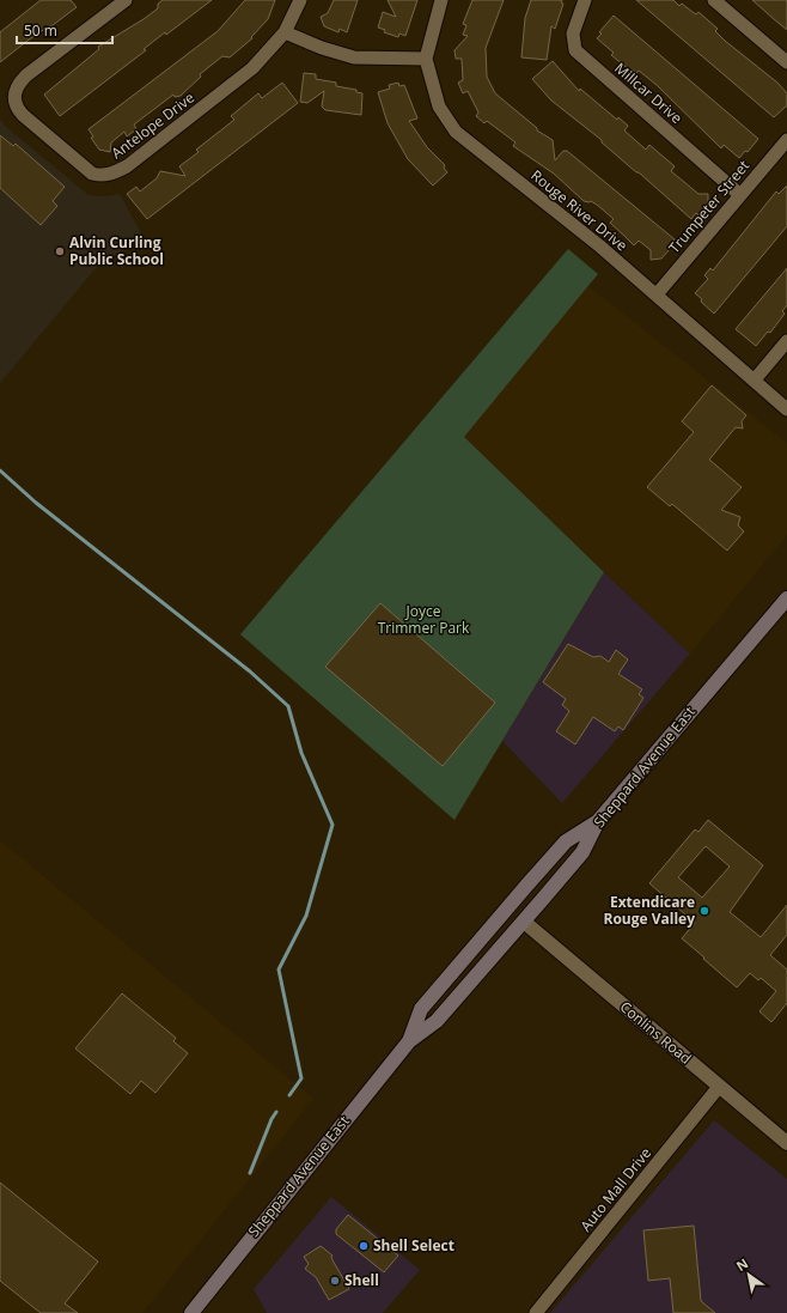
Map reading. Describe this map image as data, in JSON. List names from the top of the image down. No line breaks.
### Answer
{"streets":{"main road":["Sheppard Avenue East"],"street":["Millcar Drive","Antelope Drive","Trumpeter Street","Rouge River Drive","Conlins Road","Auto Mall Drive"]},"crossings":[["Millcar Drive","Trumpeter Street"],["Trumpeter Street","Rouge River Drive"],["Sheppard Avenue East","Conlins Road"],["Conlins Road","Auto Mall Drive"]],"parks":["Joyce Trimmer Park"],"places":["Alvin Curling Public School","Extendicare Rouge Valley","Shell Select","Shell"],"scale_bar":"50 m","north":"top left"}
